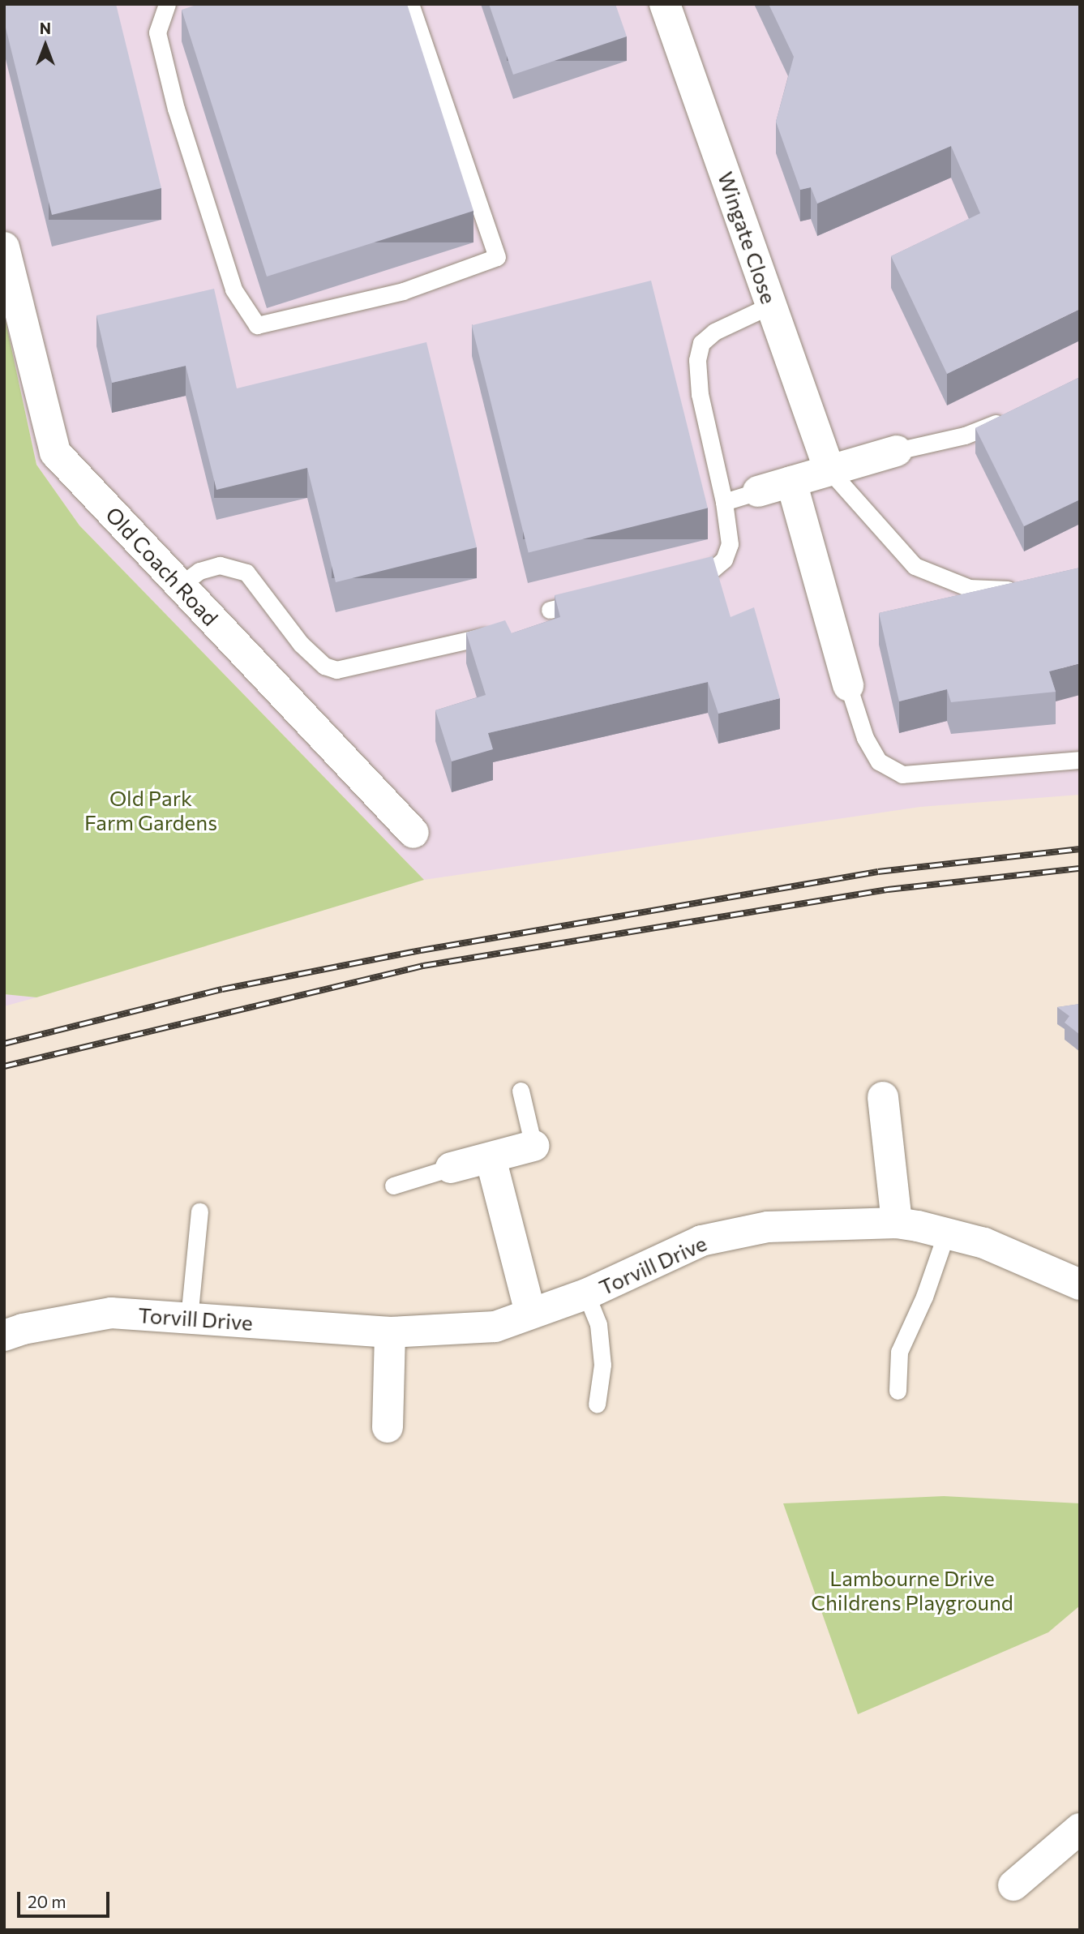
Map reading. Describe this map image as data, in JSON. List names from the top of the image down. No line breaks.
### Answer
{"streets":{"street":["Wingate Close","Old Coach Road","Torvill Drive"]},"parks":["Old Park Farm Gardens","Lambourne Drive Childrens Playground"],"scale_bar":"20 m","north":"top"}
